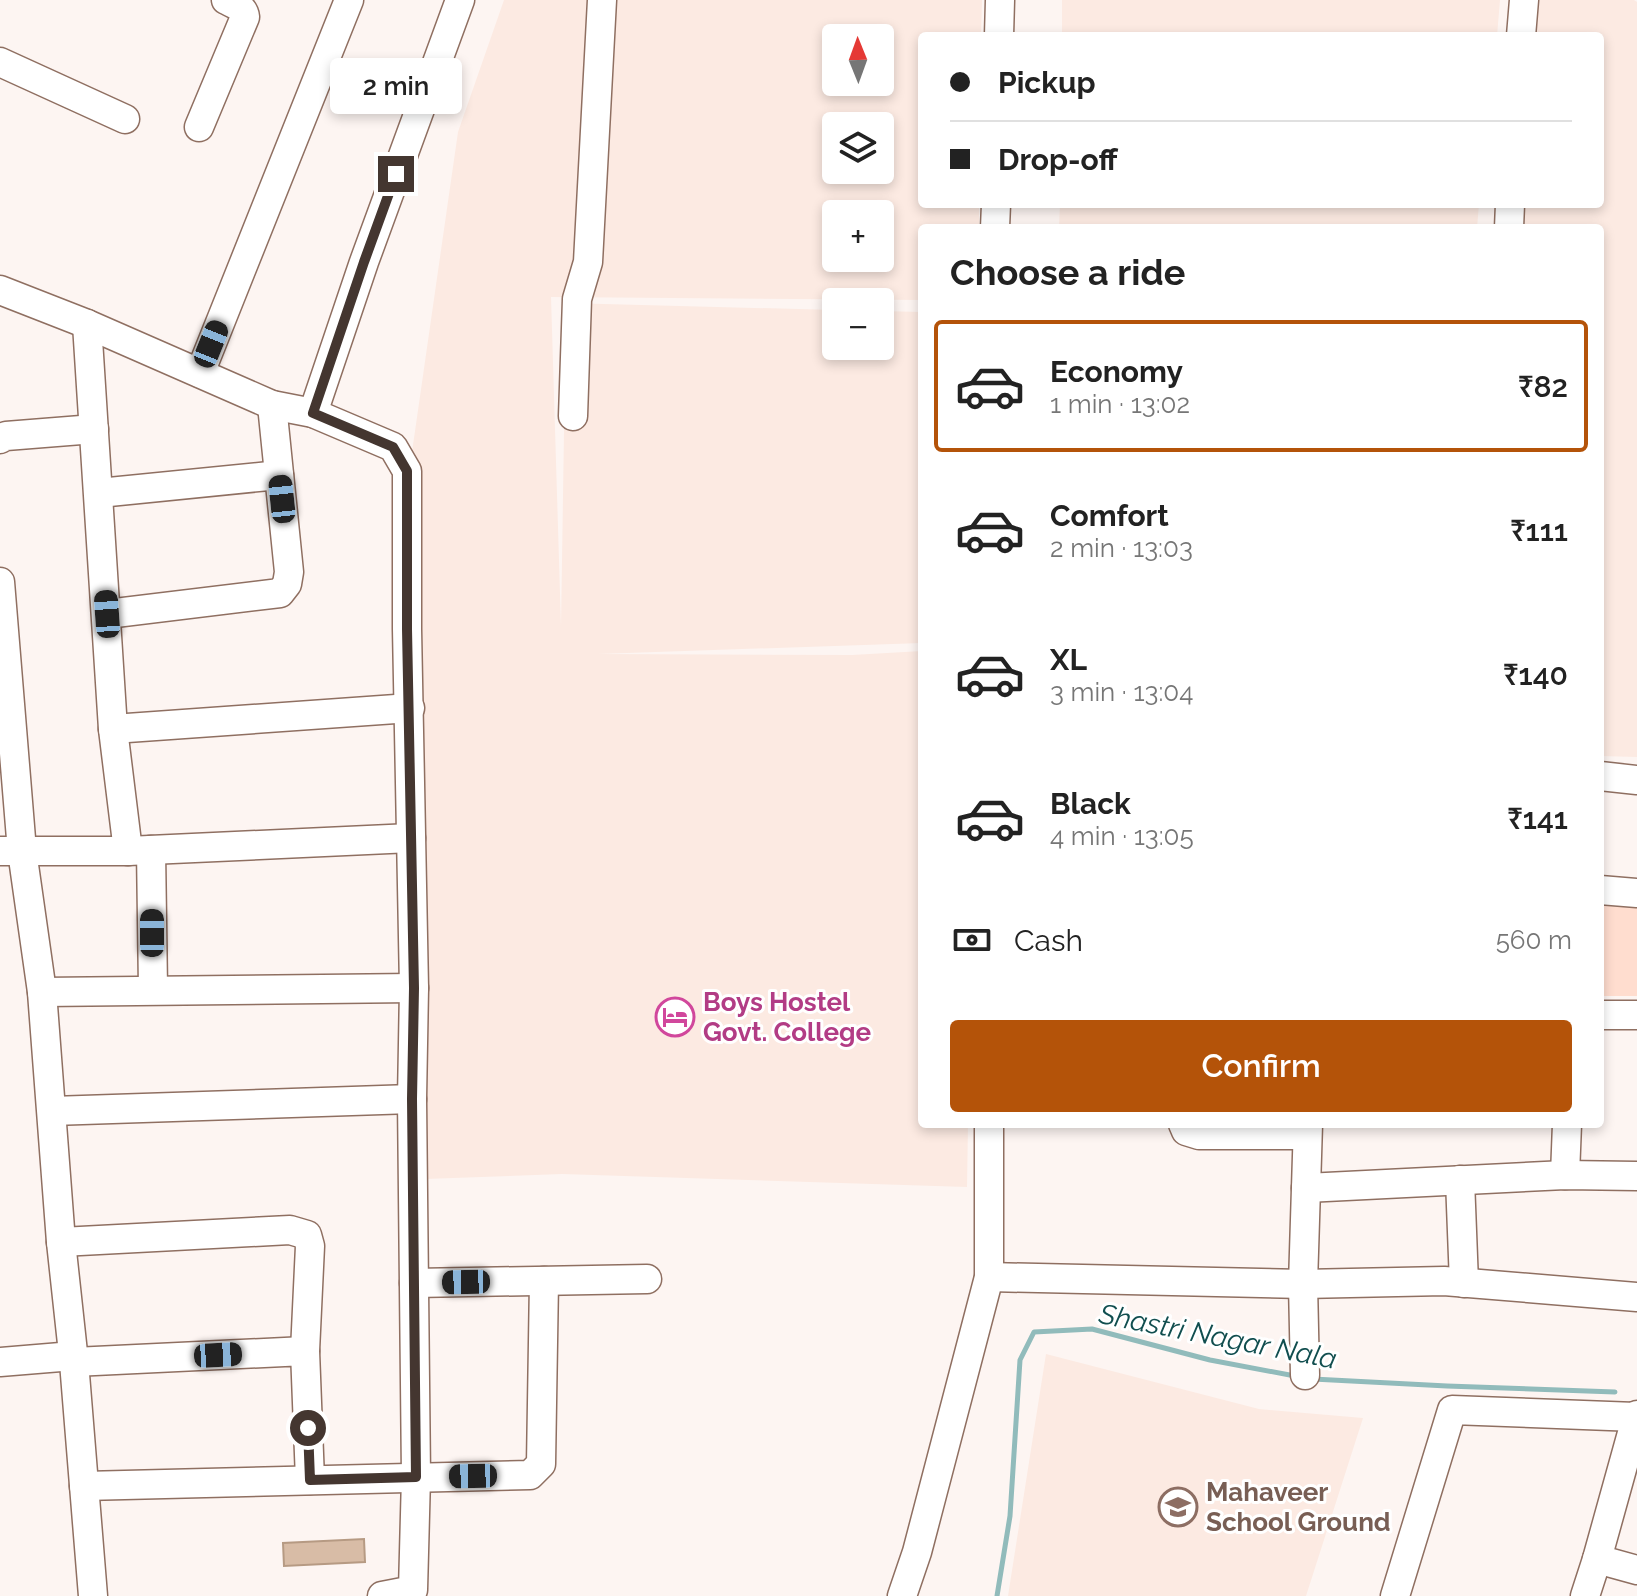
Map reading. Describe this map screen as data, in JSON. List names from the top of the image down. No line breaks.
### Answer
{"water":["Shastri Nagar Nala"],"places":{"hotel":["Boys Hostel Govt. College"],"school or university":["Mahaveer School Ground"]},"north":"top","page":{"map_buttons":["+","−"],"banner":["Pickup","Drop-off"],"bubble":"2 min","heading":"Choose a ride","list":[{"name":"Economy","note":"1 min · 13:02","value":"₹82"},{"name":"Comfort","note":"2 min · 13:03","value":"₹111"},{"name":"XL","note":"3 min · 13:04","value":"₹140"},{"name":"Black","note":"4 min · 13:05","value":"₹141"}],"pay":["Cash","560 m"],"buttons":"Confirm"}}
